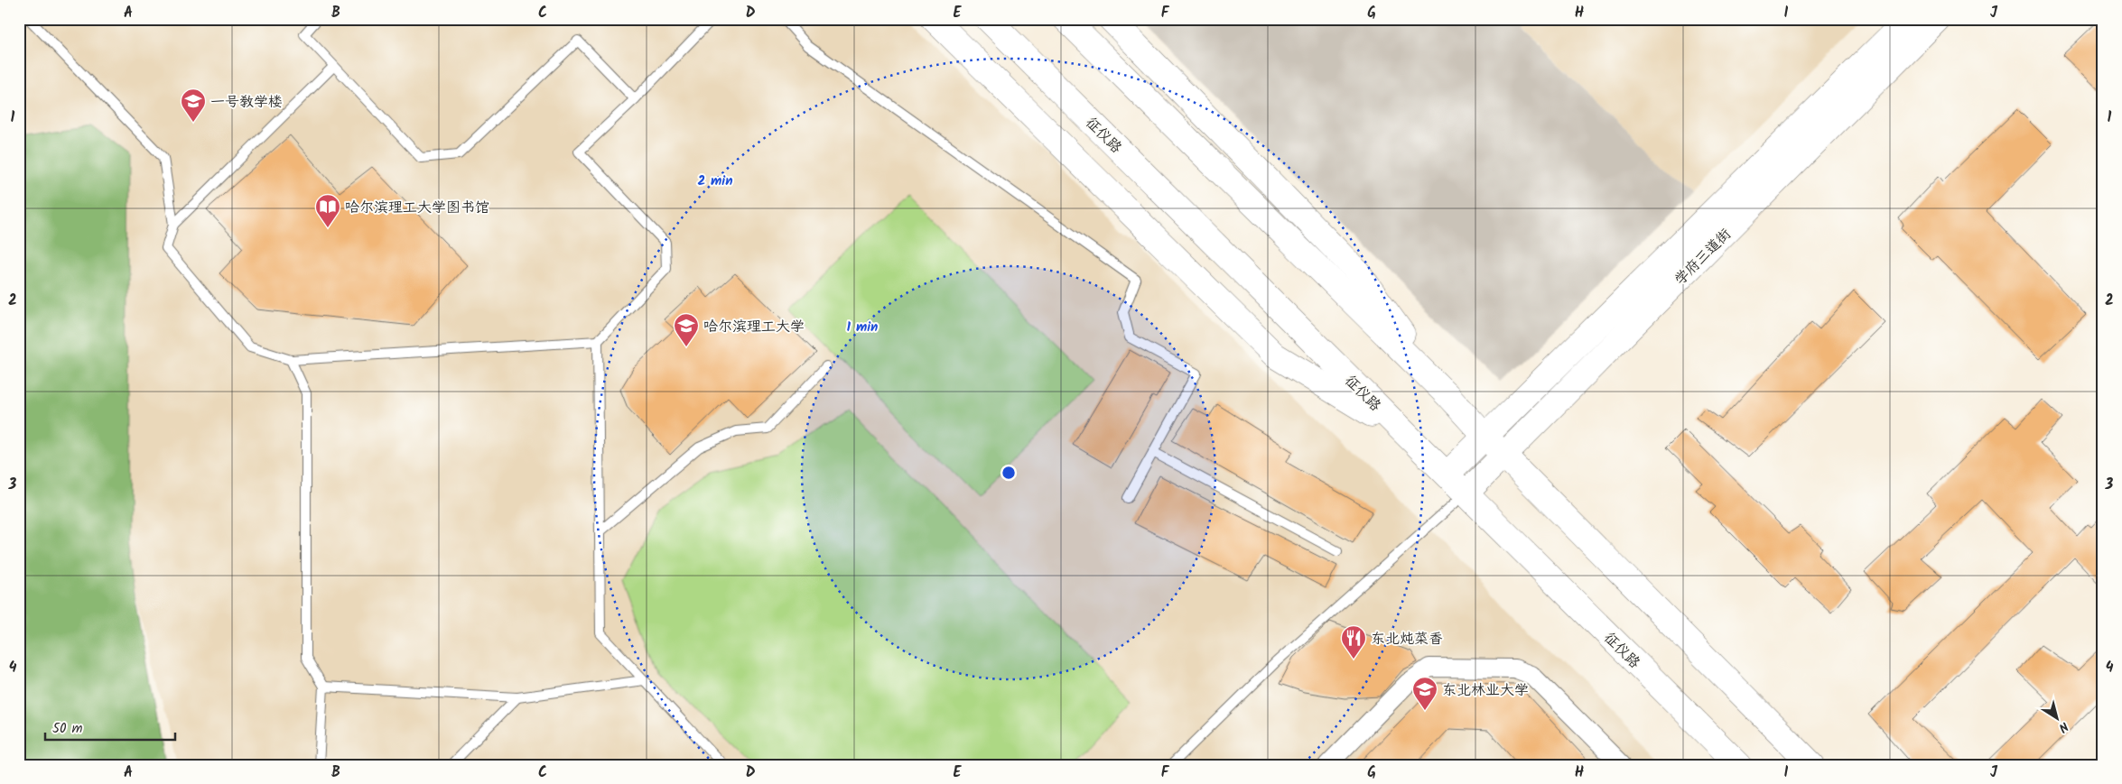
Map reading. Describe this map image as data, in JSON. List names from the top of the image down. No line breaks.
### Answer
{"streets":{"main road":["征仪路","学府三道街"]},"crossings":[["征仪路","学府三道街"]],"places":{"school or university":["一号教学楼","哈尔滨理工大学","东北林业大学"],"library":["哈尔滨理工大学图书馆"],"restaurant":["东北炖菜香"]},"scale_bar":"50 m","north":"bottom right","grid":{"columns":["A","B","C","D","E","F","G","H","I","J"],"rows":["1","2","3","4"]},"rings":["2 min","1 min"]}
